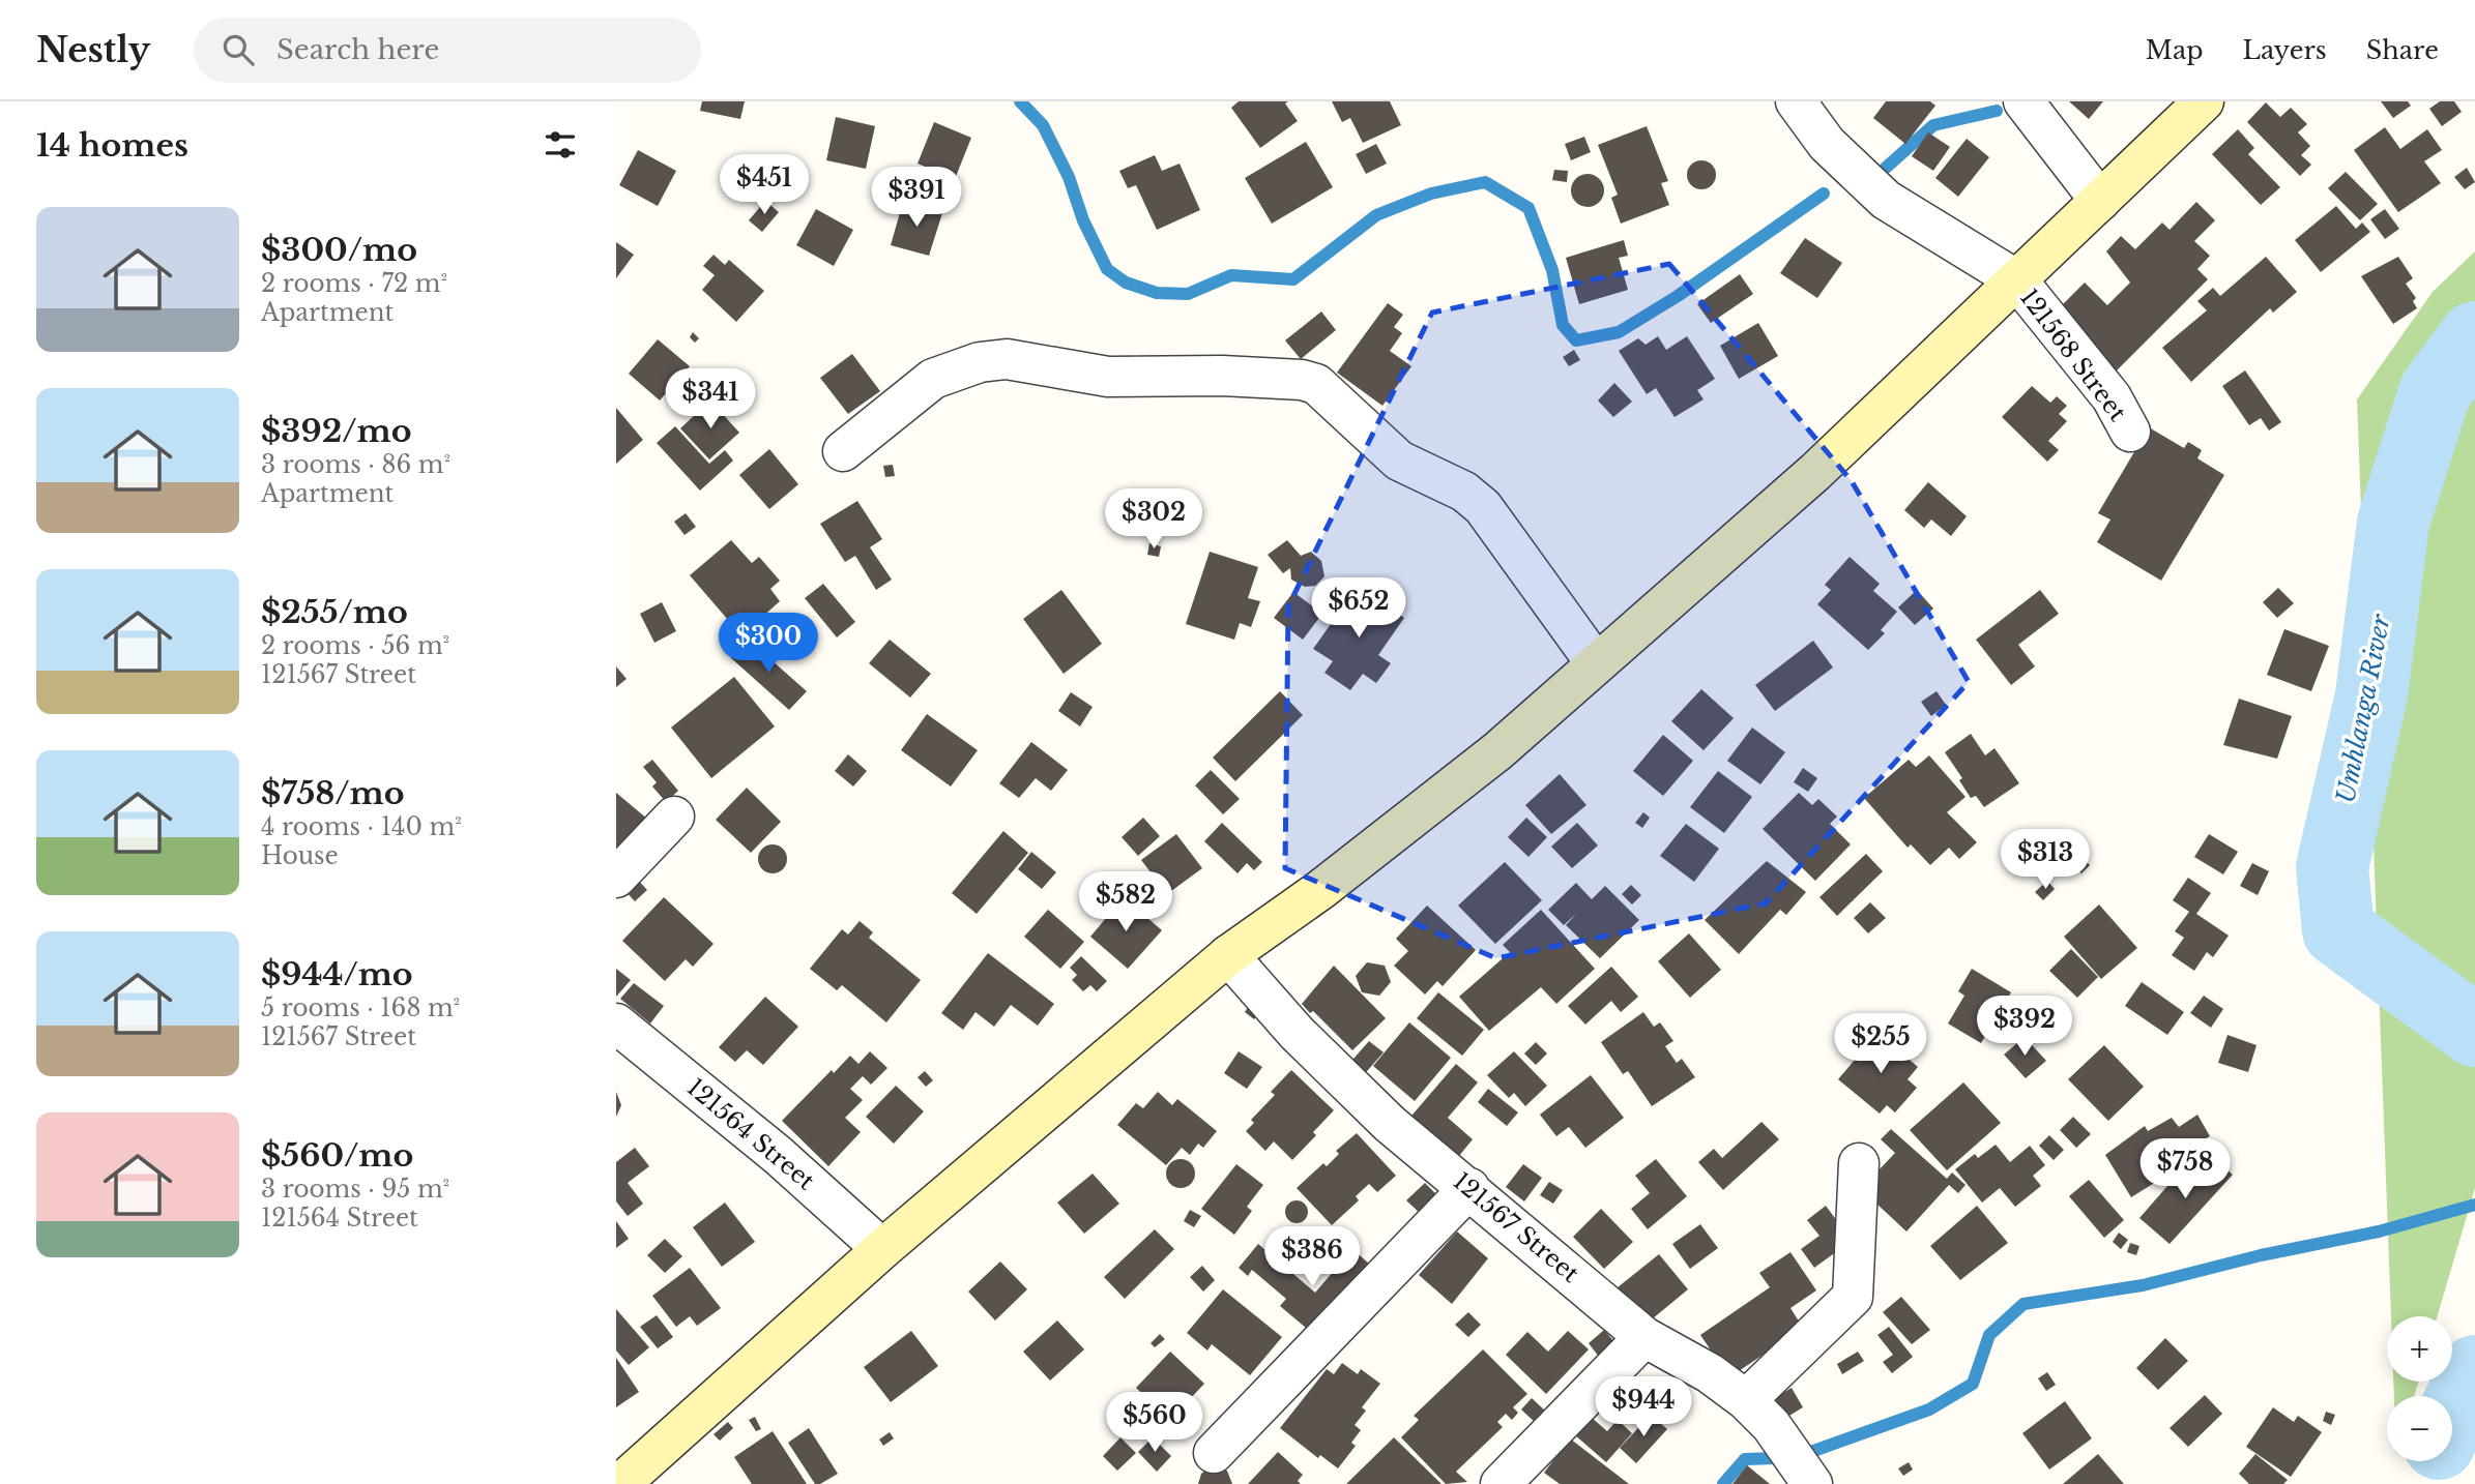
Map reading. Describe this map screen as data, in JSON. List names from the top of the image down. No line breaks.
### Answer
{"streets":{"street":["121568 Street","121564 Street","121567 Street"]},"water":["Umhlanga River"],"page":{"header":"Nestly","search":"Search here","nav":["Map","Layers","Share"],"heading":"14 homes","price":["$451","$391","$341","$302","$652","$300","$313","$582","$392","$255","$758","$386","$944","$560"],"list":[{"name":"$300/mo","note":"2 rooms · 72 m² · Apartment"},{"name":"$392/mo","note":"3 rooms · 86 m² · Apartment"},{"name":"$255/mo","note":"2 rooms · 56 m² · 121567 Street"},{"name":"$758/mo","note":"4 rooms · 140 m² · House"},{"name":"$944/mo","note":"5 rooms · 168 m² · 121567 Street"},{"name":"$560/mo","note":"3 rooms · 95 m² · 121564 Street"}],"map_buttons":["+","−"]}}
